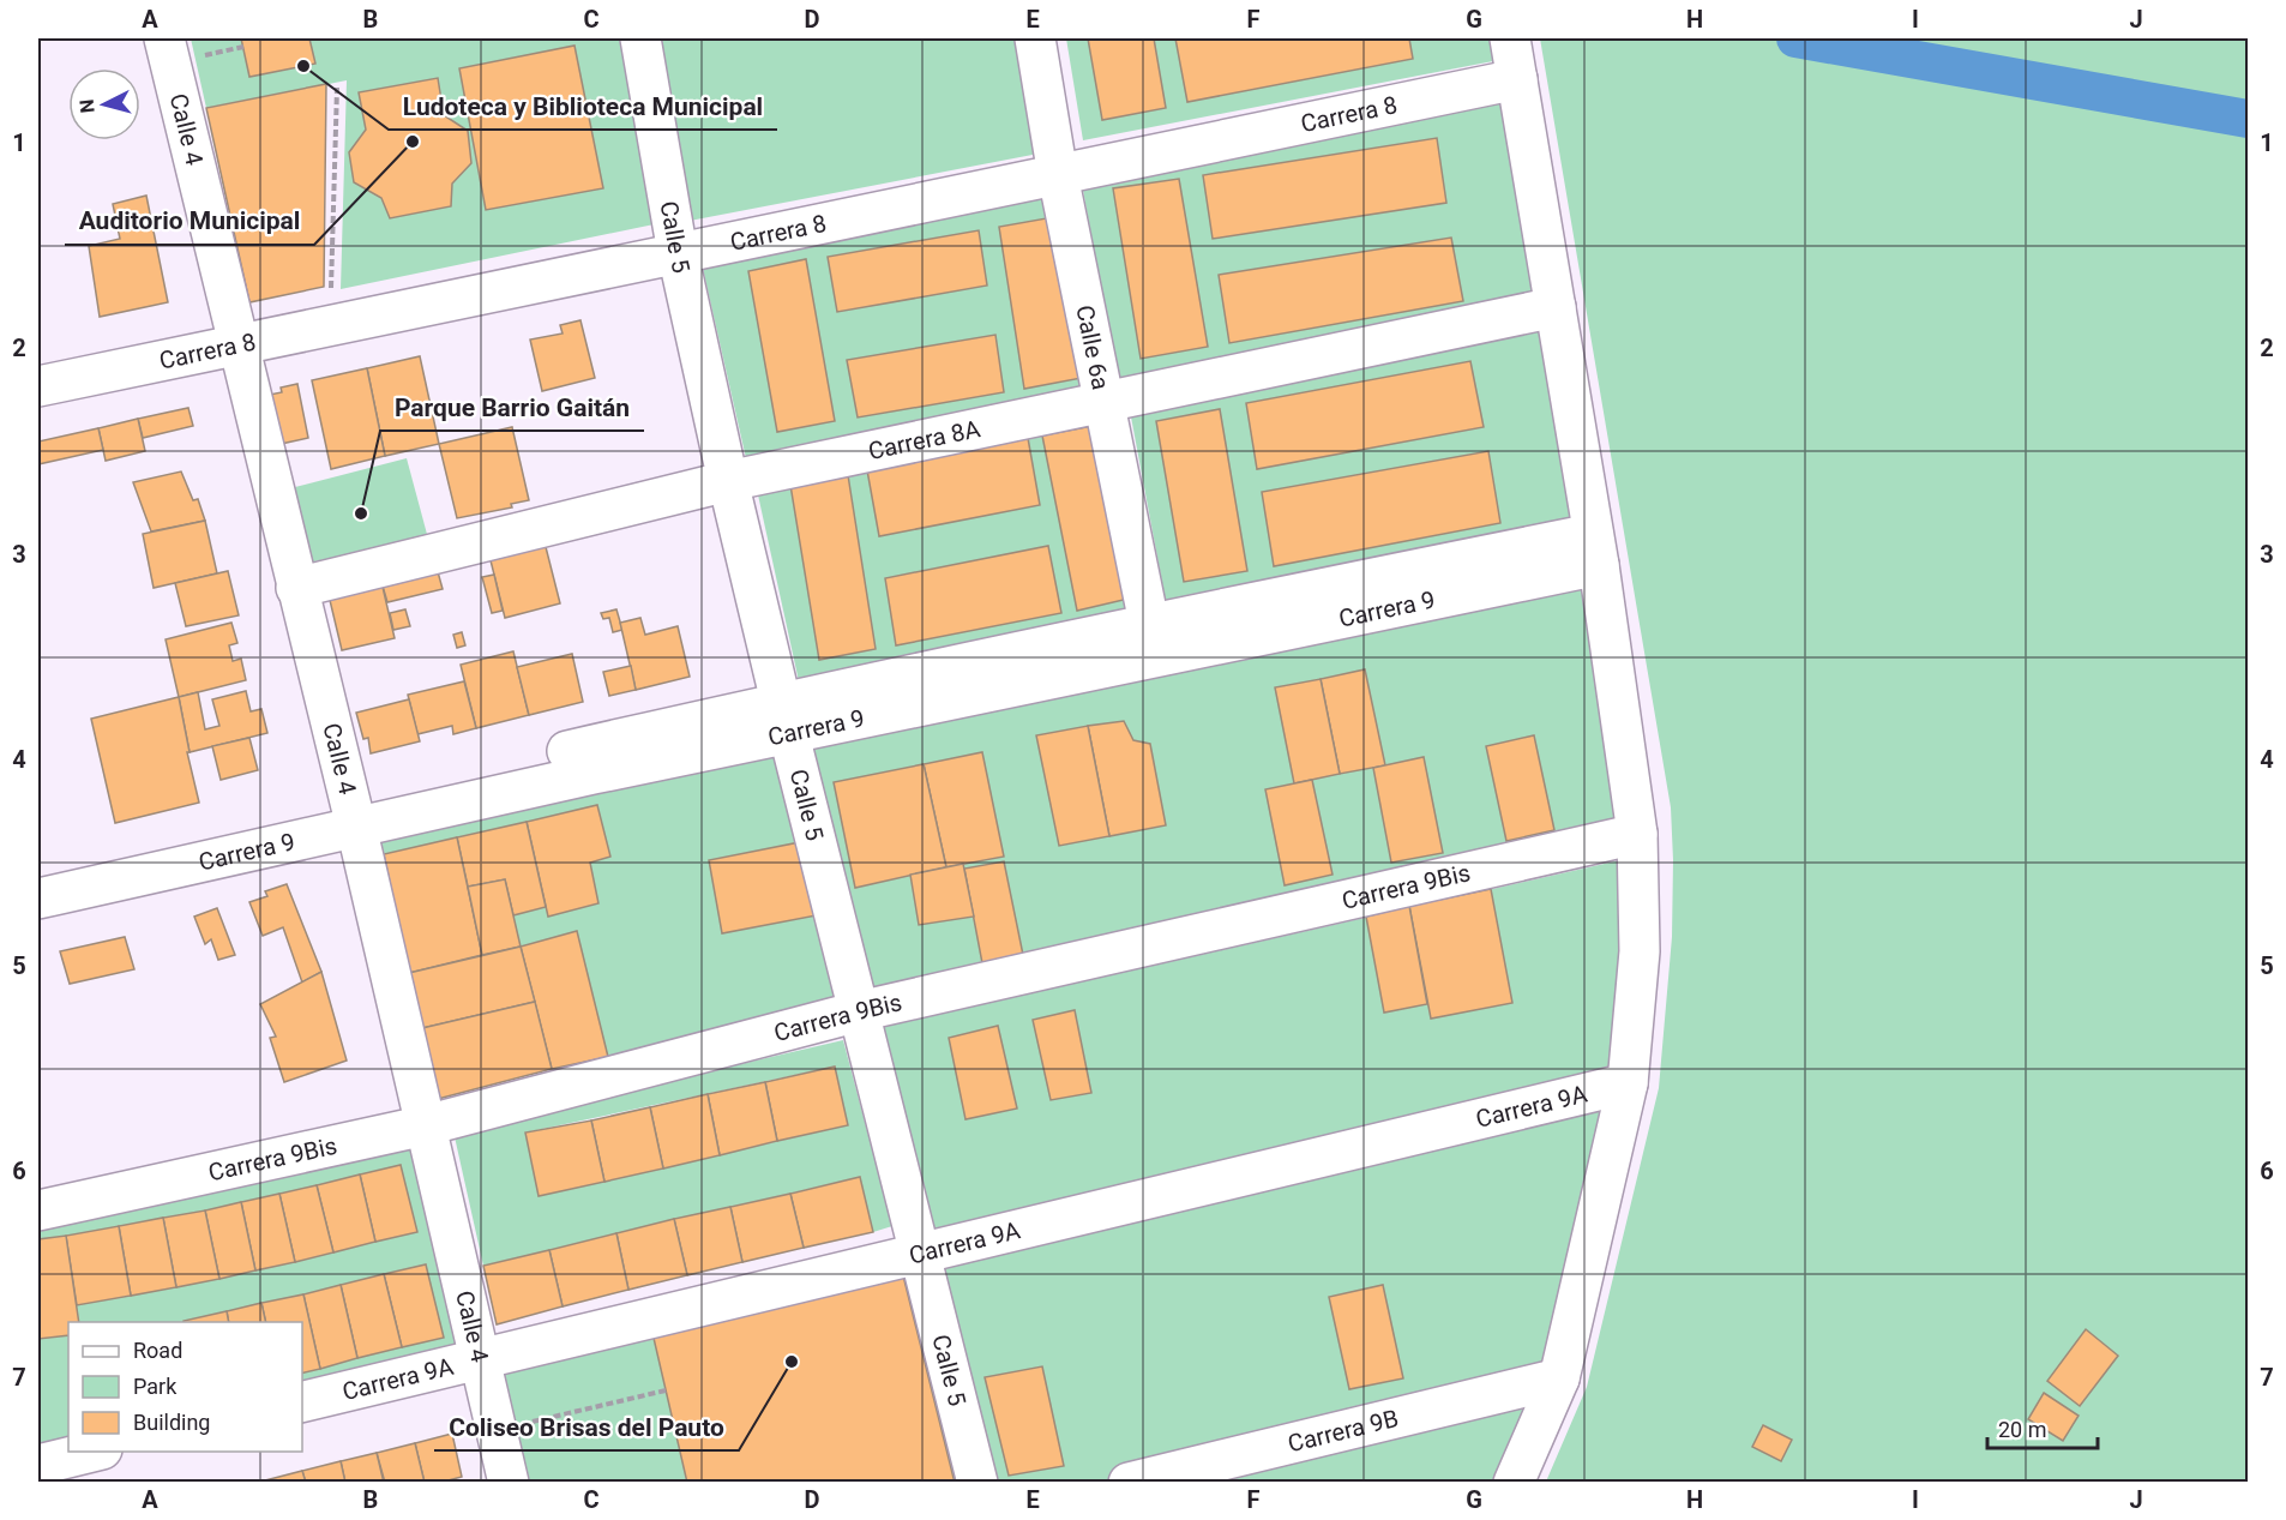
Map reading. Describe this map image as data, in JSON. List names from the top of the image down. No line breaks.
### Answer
{"streets":{"street":["Carrera 8","Calle 4","Calle 5","Calle 6a","Carrera 8A","Carrera 9","Carrera 9Bis","Carrera 9A","Carrera 9B"]},"crossings":[["Carrera 8","Calle 4"],["Carrera 8","Calle 5"],["Carrera 8","Calle 6a"],["Calle 4","Carrera 8A"],["Calle 4","Carrera 9"],["Calle 4","Carrera 9Bis"],["Calle 4","Carrera 9A"],["Calle 5","Carrera 8A"],["Calle 5","Carrera 9"],["Calle 5","Carrera 9Bis"],["Calle 5","Carrera 9A"],["Calle 6a","Carrera 8A"],["Calle 6a","Carrera 9"]],"places":["Ludoteca y Biblioteca Municipal","Auditorio Municipal","Parque Barrio Gaitán","Coliseo Brisas del Pauto"],"legend":["Road","Park","Building"],"scale_bar":"20 m","north":"left","grid":{"columns":["A","B","C","D","E","F","G","H","I","J"],"rows":["1","2","3","4","5","6","7"]}}
